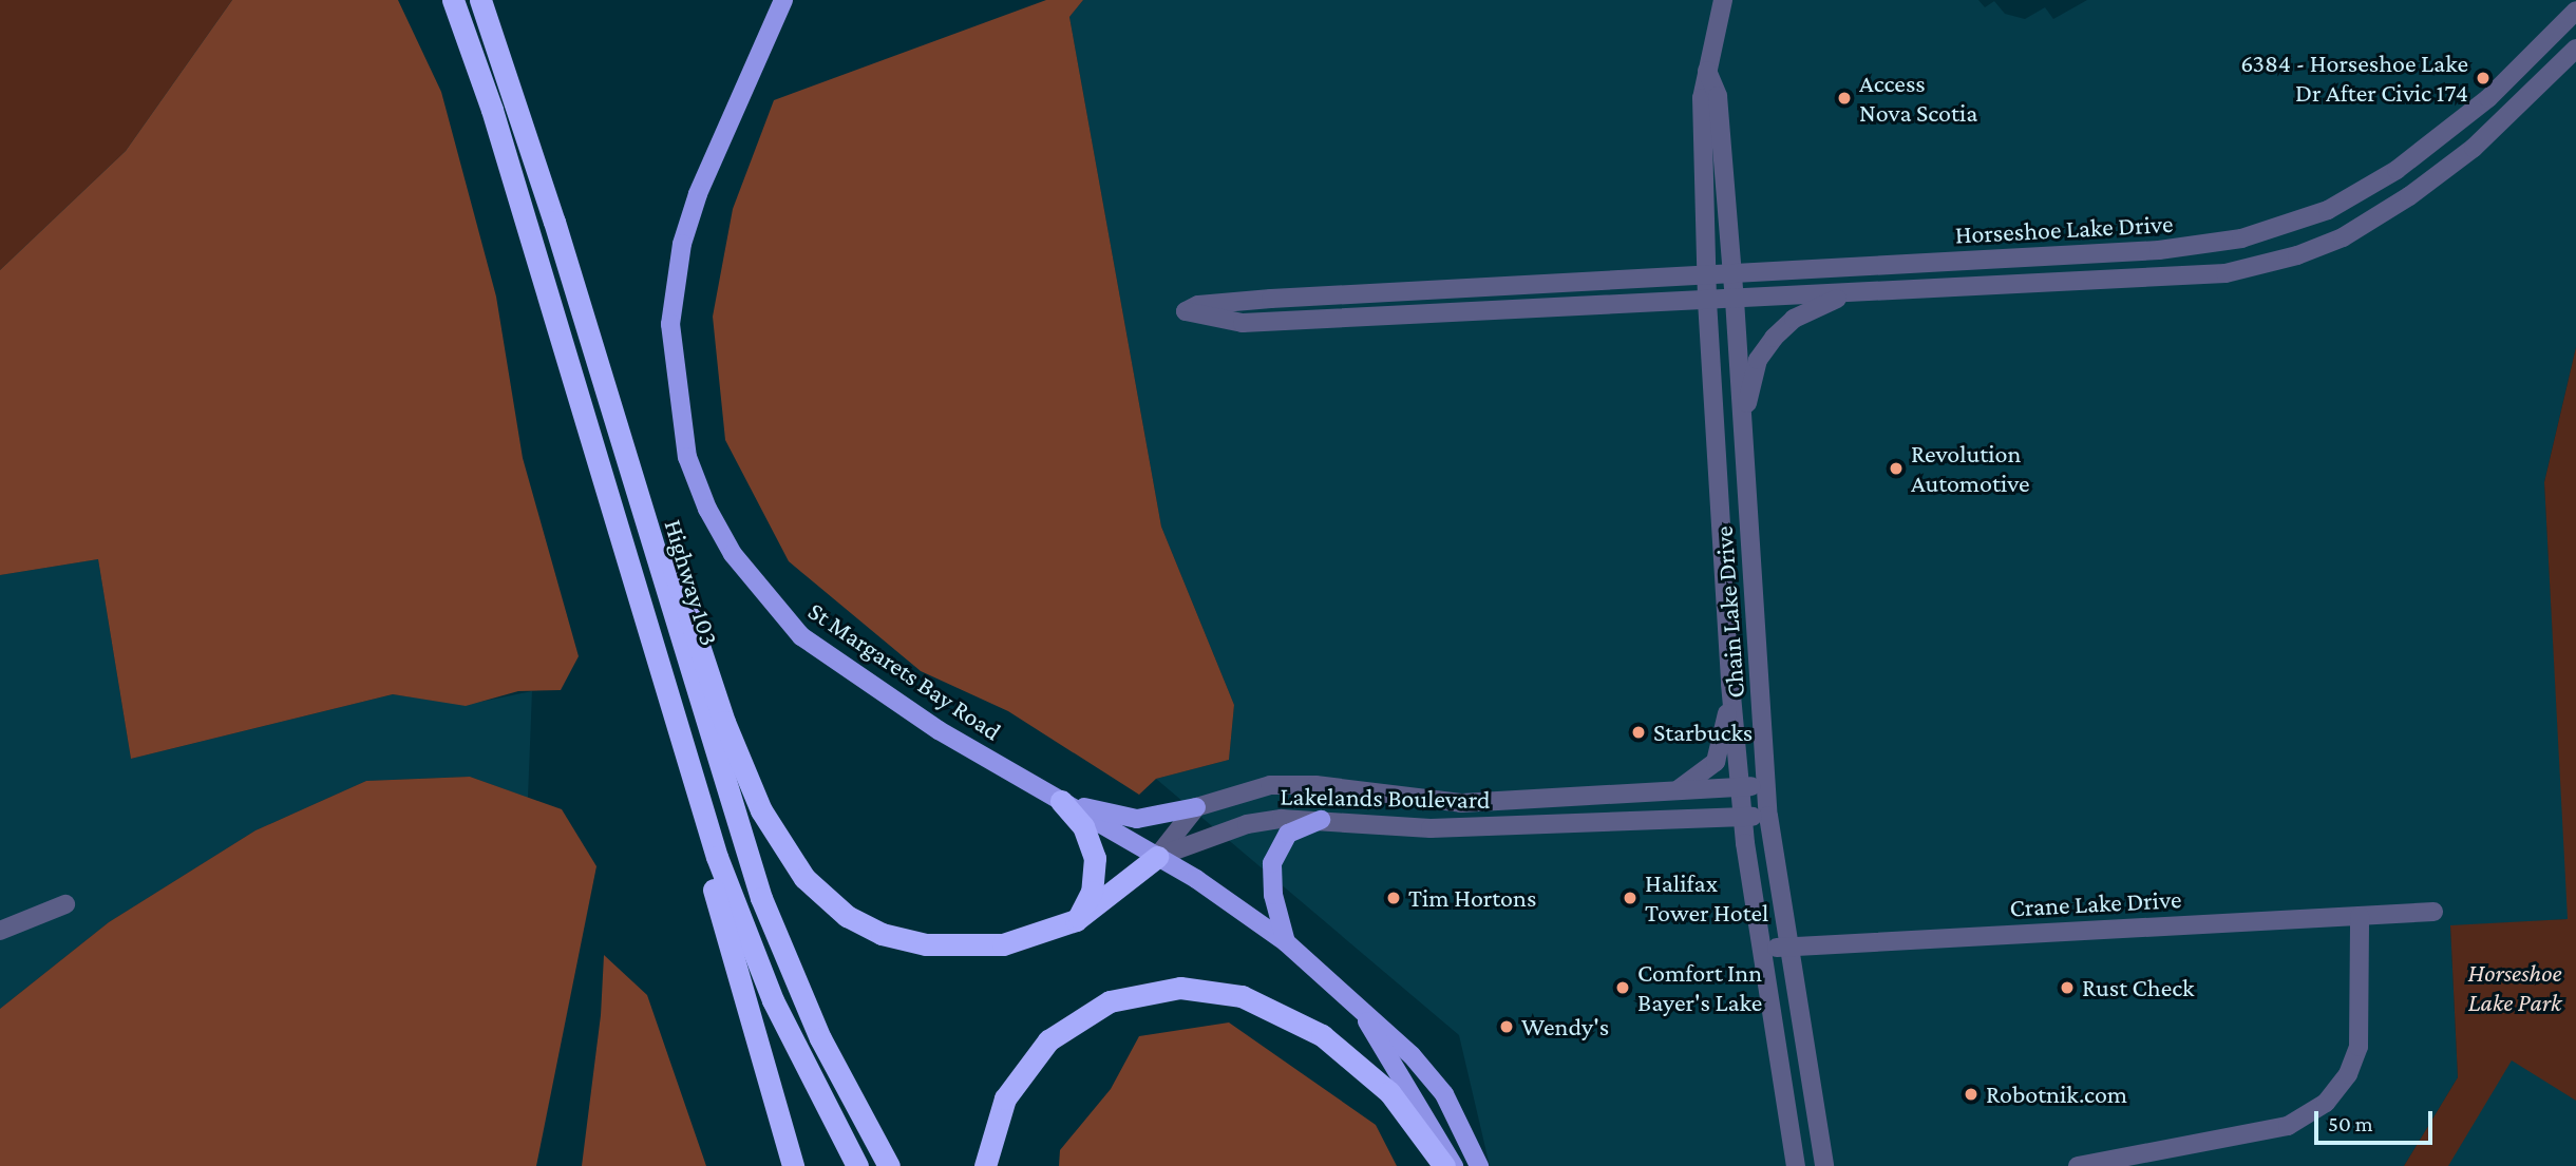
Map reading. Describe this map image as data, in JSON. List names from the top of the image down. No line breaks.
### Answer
{"streets":{"highway":["Highway 103"],"main road":["St Margarets Bay Road"],"street":["Horseshoe Lake Drive","Chain Lake Drive","Lakelands Boulevard","Crane Lake Drive"]},"crossings":[["Horseshoe Lake Drive","Chain Lake Drive"],["Chain Lake Drive","Lakelands Boulevard"],["Chain Lake Drive","Crane Lake Drive"],["St Margarets Bay Road","Lakelands Boulevard"]],"parks":["Horseshoe Lake Park"],"places":["6384 - Horseshoe Lake Dr After Civic 174","Access Nova Scotia","Revolution Automotive","Starbucks","Tim Hortons","Halifax Tower Hotel","Comfort Inn Bayer's Lake","Rust Check","Wendy's","Robotnik.com"],"scale_bar":"50 m"}
